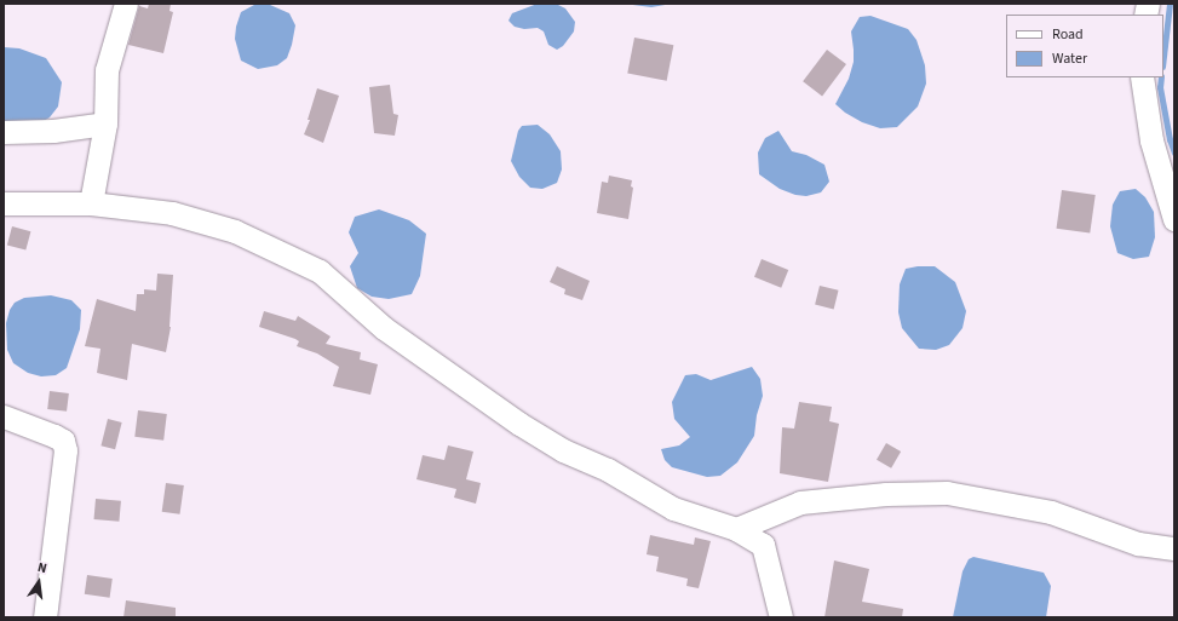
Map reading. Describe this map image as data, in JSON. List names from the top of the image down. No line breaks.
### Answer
{"legend":["Road","Water"],"north":"top"}
